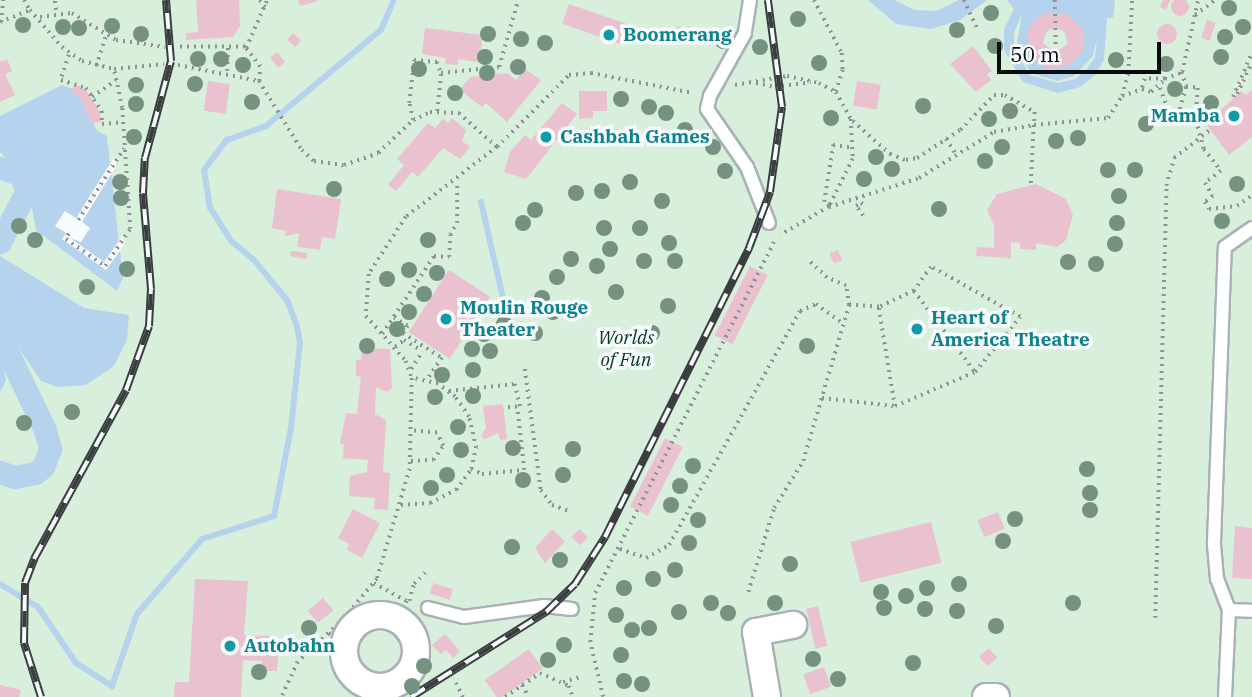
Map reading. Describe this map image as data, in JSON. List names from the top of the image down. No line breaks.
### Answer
{"parks":["Worlds of Fun"],"places":["Boomerang","Mamba","Cashbah Games","Moulin Rouge Theater","Heart of America Theatre","Autobahn"],"scale_bar":"50 m"}
